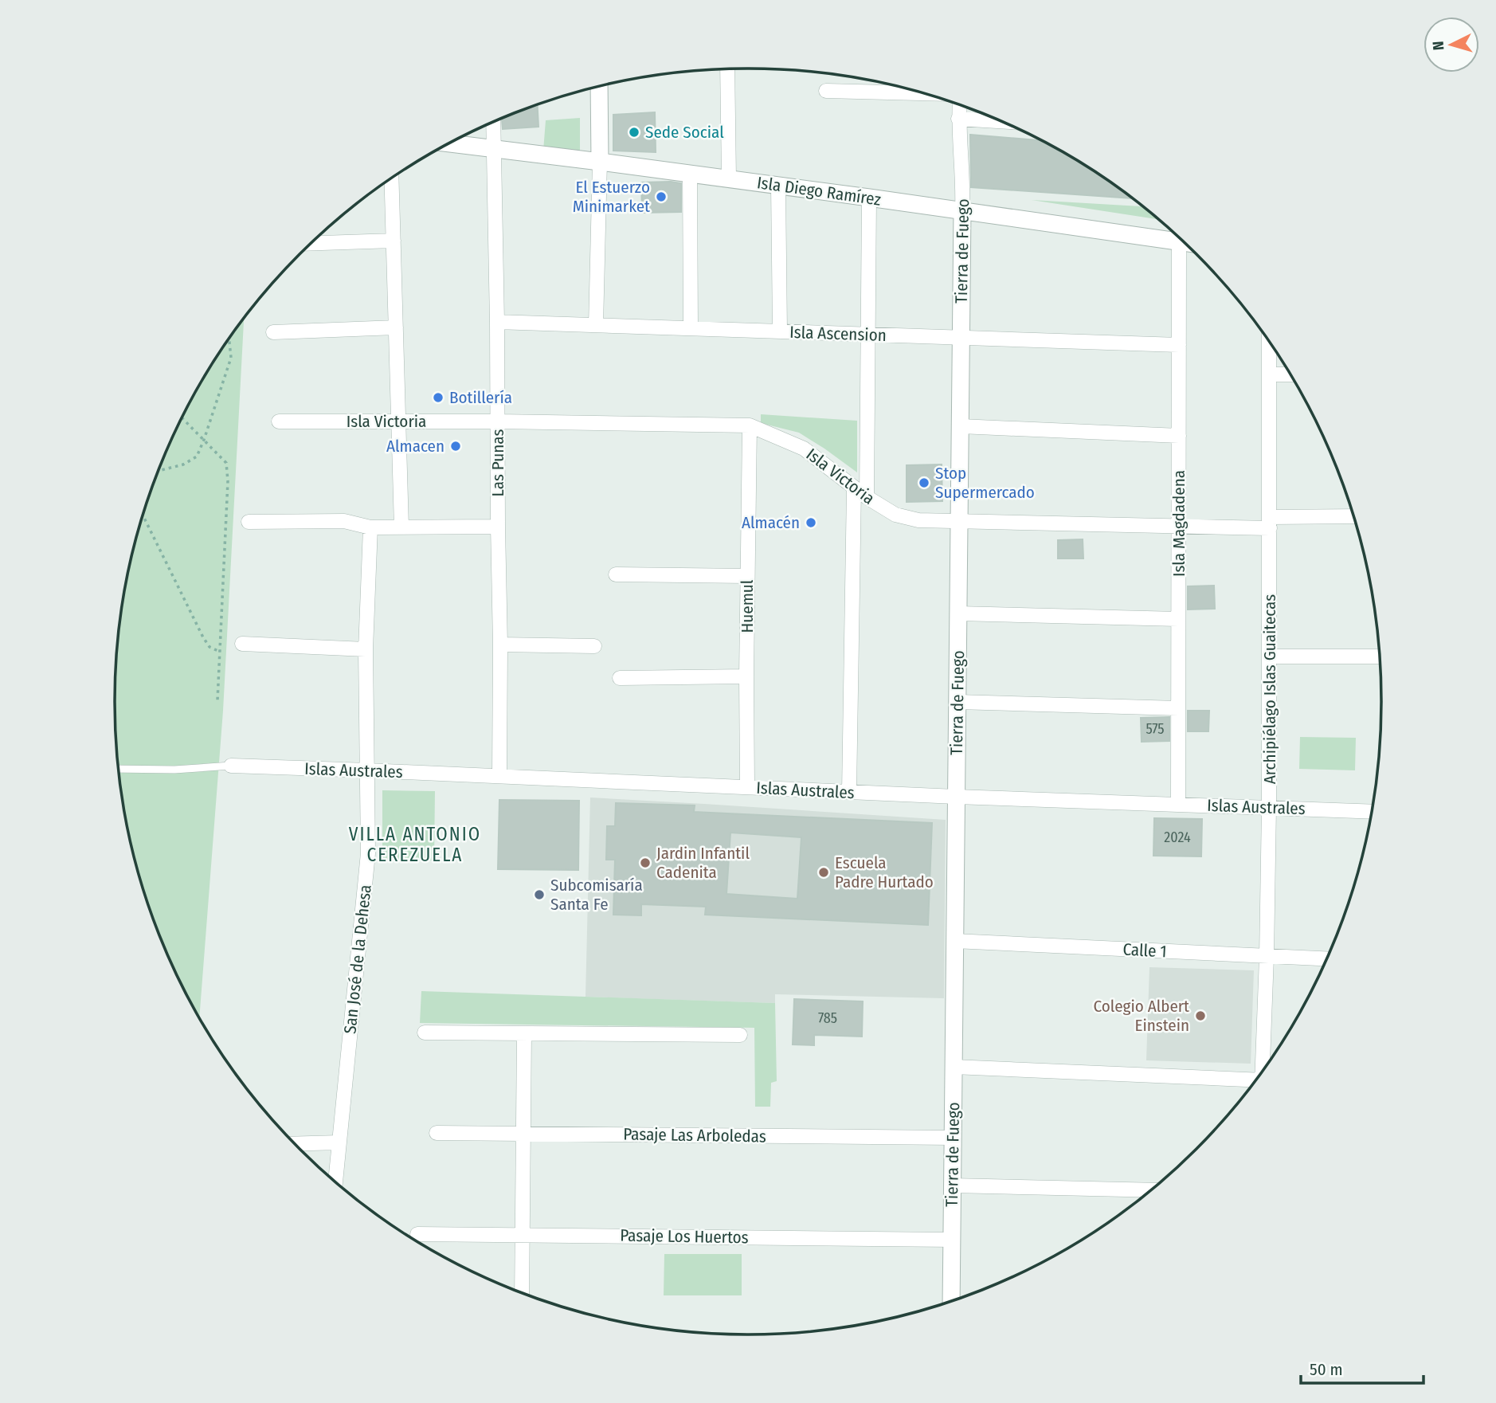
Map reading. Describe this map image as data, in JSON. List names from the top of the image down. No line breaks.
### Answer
{"streets":{"street":["Isla Diego Ramírez","Tierra de Fuego","Isla Ascension","Isla Victoria","Las Punas","Isla Magdadena","Huemul","Archipiélago Islas Guaitecas","Islas Australes","Calle 1","San José de la Dehesa","Pasaje Las Arboledas","Pasaje Los Huertos"]},"crossings":[["Isla Diego Ramírez","Tierra de Fuego"],["Isla Diego Ramírez","Las Punas"],["Isla Diego Ramírez","Isla Magdadena"],["Tierra de Fuego","Isla Ascension"],["Tierra de Fuego","Isla Victoria"],["Tierra de Fuego","Islas Australes"],["Tierra de Fuego","Calle 1"],["Tierra de Fuego","Pasaje Las Arboledas"],["Tierra de Fuego","Pasaje Los Huertos"],["Isla Ascension","Las Punas"],["Isla Ascension","Isla Magdadena"],["Isla Victoria","Las Punas"],["Isla Victoria","Isla Magdadena"],["Isla Victoria","Huemul"],["Isla Victoria","Archipiélago Islas Guaitecas"],["Las Punas","Islas Australes"],["Isla Magdadena","Islas Australes"],["Huemul","Islas Australes"],["Archipiélago Islas Guaitecas","Islas Australes"],["Archipiélago Islas Guaitecas","Calle 1"],["Islas Australes","San José de la Dehesa"]],"districts":["VILLA ANTONIO CEREZUELA"],"places":["Sede Social","El Estuerzo Minimarket","Botillería","Almacen","Stop Supermercado","Almacén","Jardin Infantil Cadenita","Escuela Padre Hurtado","Subcomisaría Santa Fe","Colegio Albert Einstein"],"house_numbers":["575","2024","785"],"scale_bar":"50 m","north":"left"}
